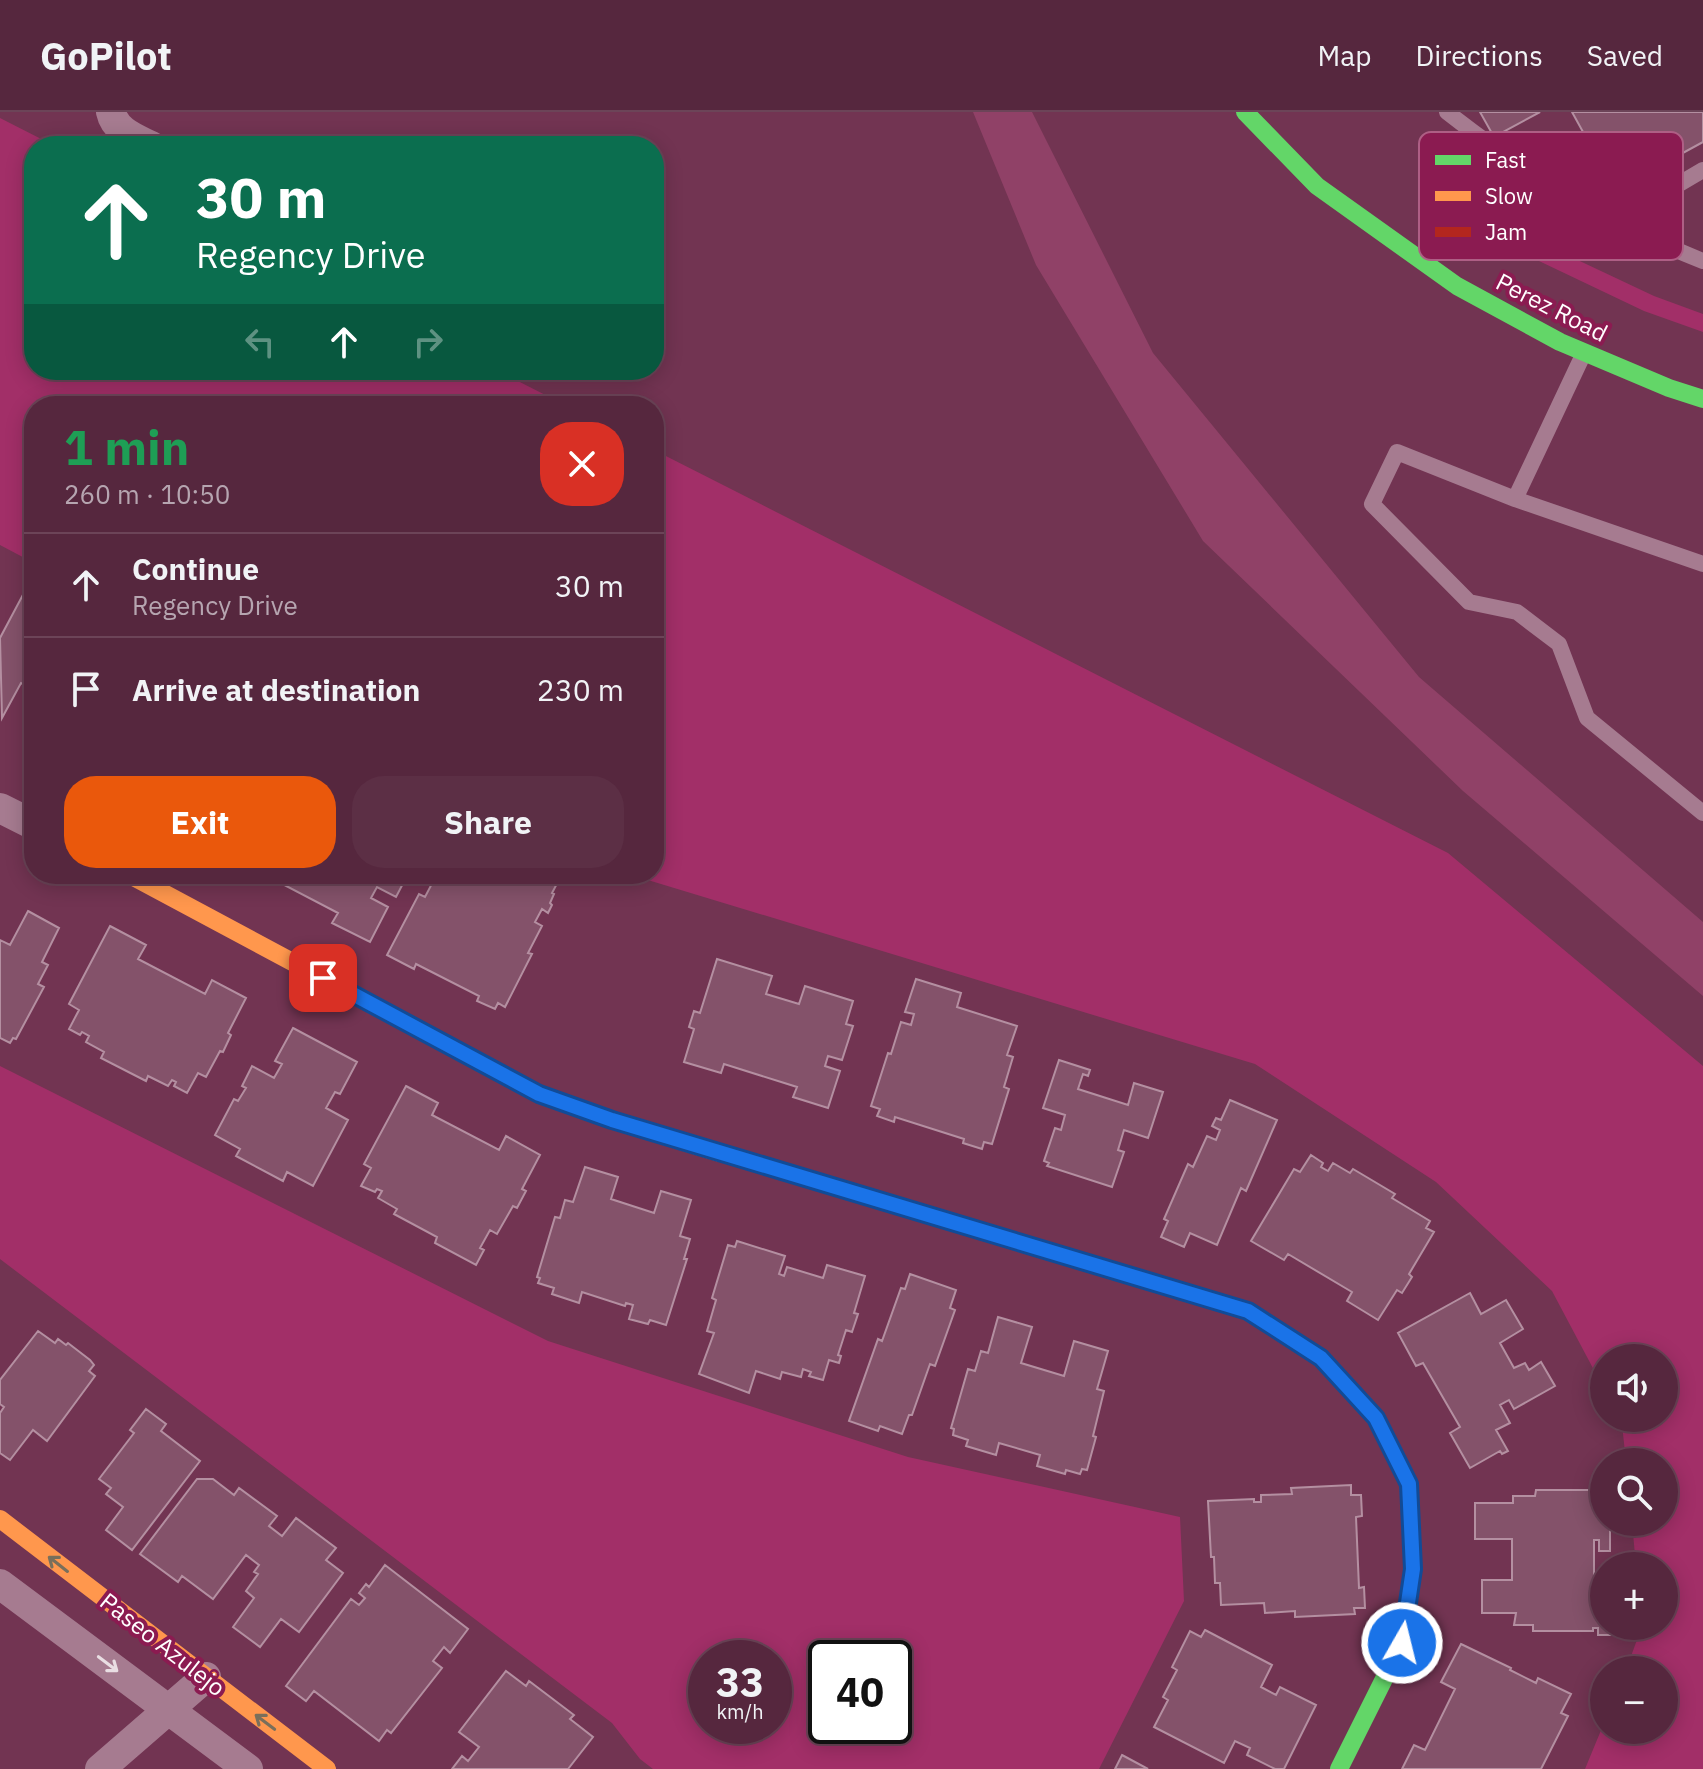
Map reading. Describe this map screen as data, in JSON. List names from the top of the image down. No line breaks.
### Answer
{"streets":{"street":["Perez Road","Paseo Azulejo"]},"legend":["Fast","Slow","Jam"],"page":{"header":"GoPilot","nav":["Map","Directions","Saved"],"turn":["30 m","Regency Drive"],"heading":["1 min","260 m · 10:50"],"list":[{"name":"Continue","note":"Regency Drive","value":"30 m"},{"name":"Arrive at destination","value":"230 m"}],"buttons":["Exit","Share"],"map_buttons":["+","−"],"speed":"33 km/h","limit":"40"}}
